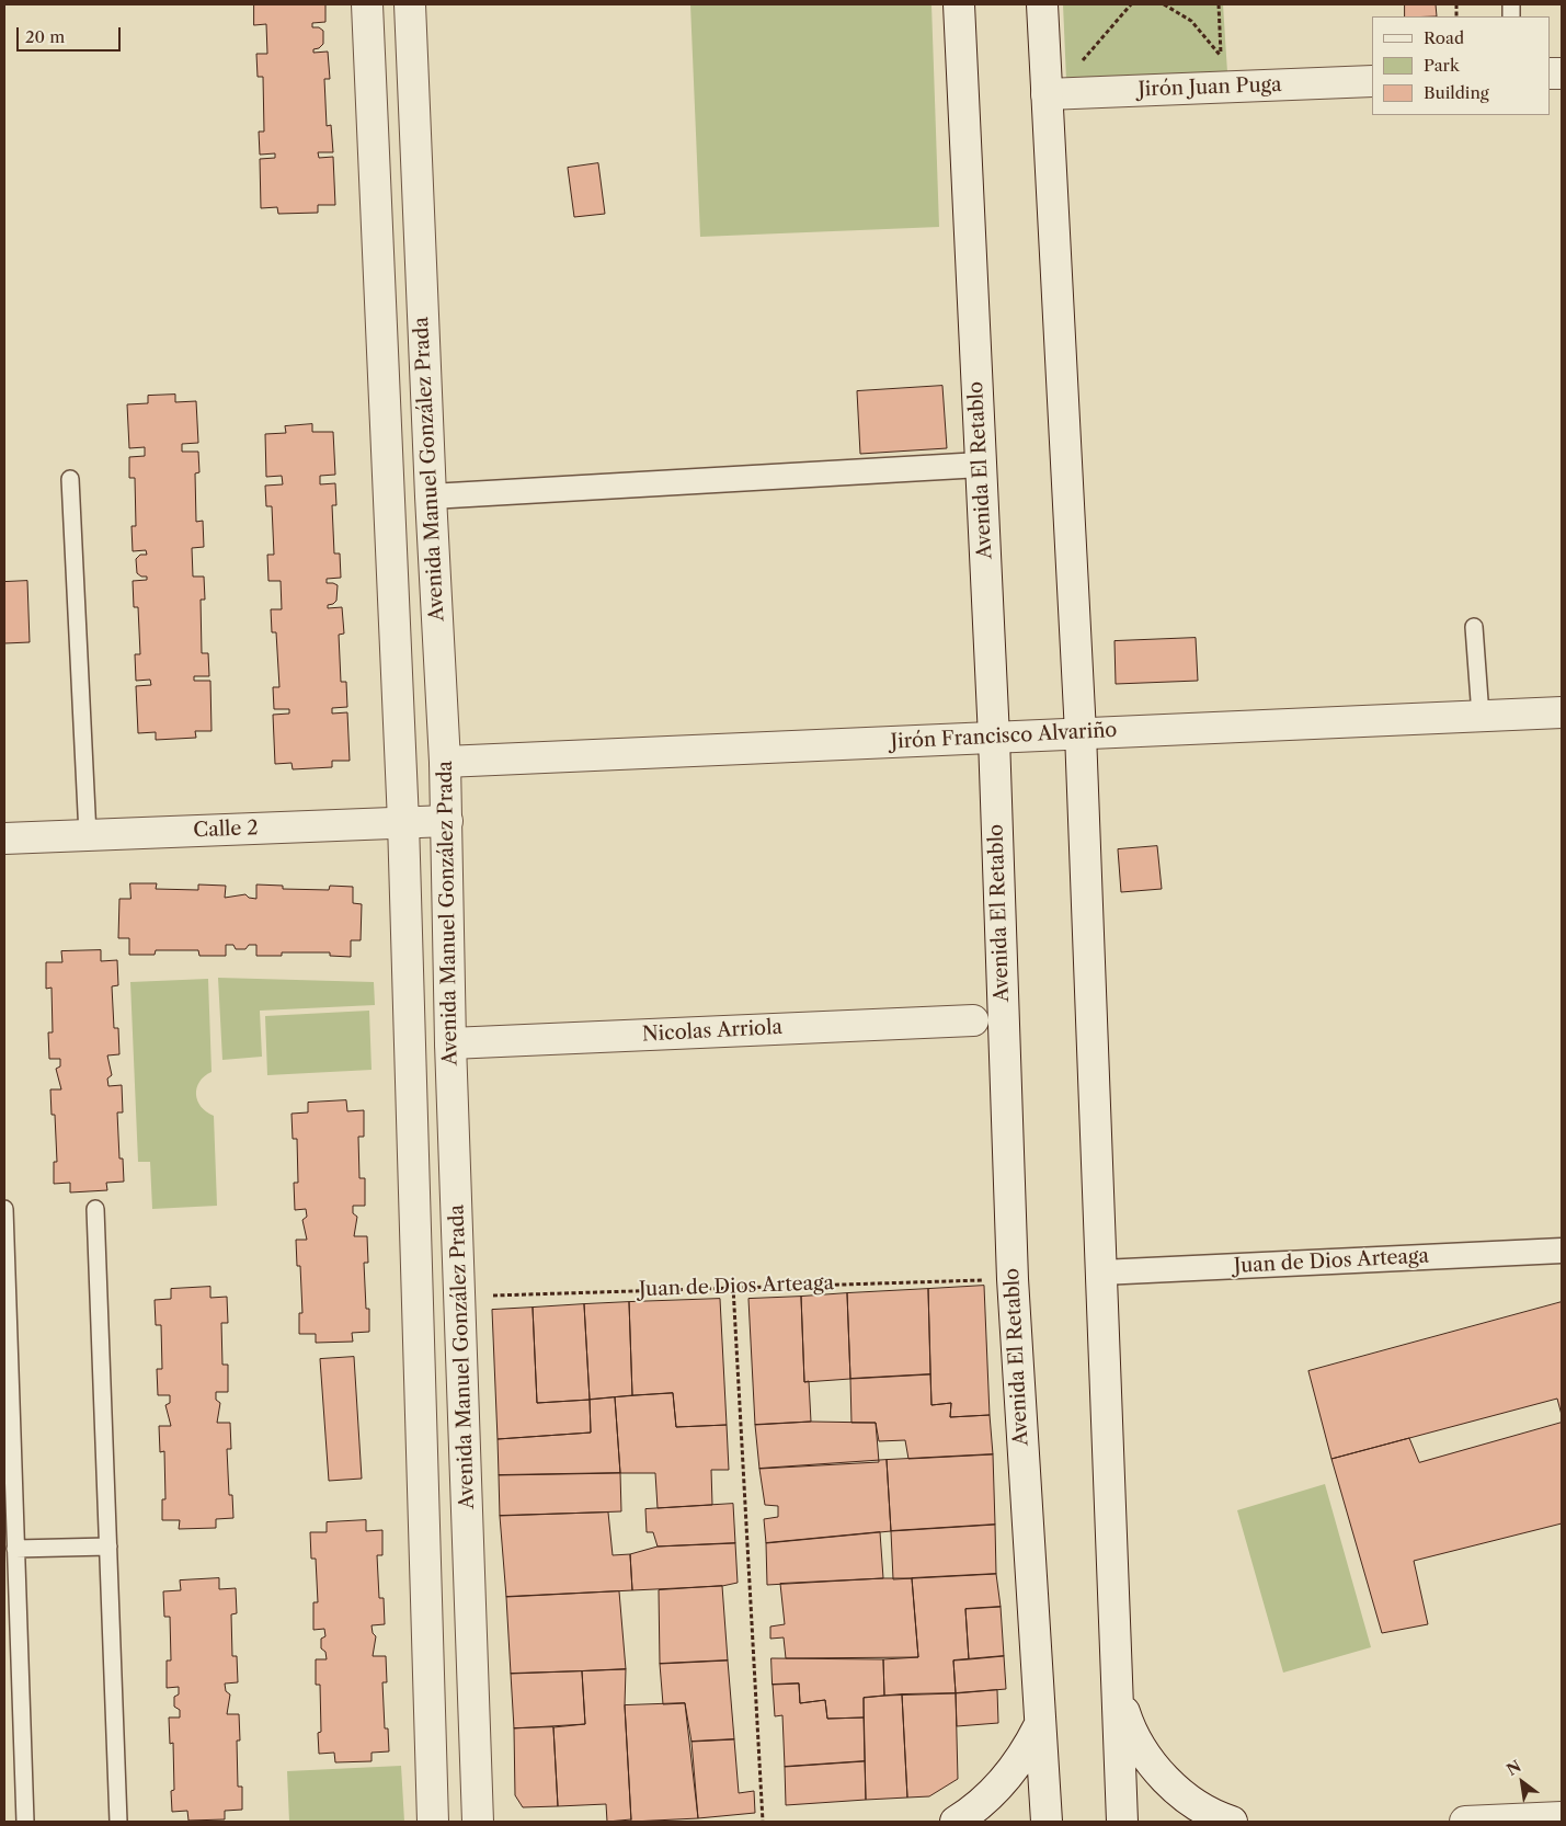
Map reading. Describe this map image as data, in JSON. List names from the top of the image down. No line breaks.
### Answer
{"streets":{"street":["Jirón Juan Puga","Avenida Manuel González Prada","Avenida El Retablo","Jirón Francisco Alvariño","Calle 2","Nicolas Arriola","Juan de Dios Arteaga"]},"crossings":[["Avenida Manuel González Prada","Jirón Francisco Alvariño"],["Avenida Manuel González Prada","Calle 2"],["Avenida Manuel González Prada","Nicolas Arriola"],["Avenida Manuel González Prada","Juan de Dios Arteaga"],["Avenida El Retablo","Jirón Francisco Alvariño"],["Avenida El Retablo","Juan de Dios Arteaga"]],"legend":["Road","Park","Building"],"scale_bar":"20 m","north":"top left"}
